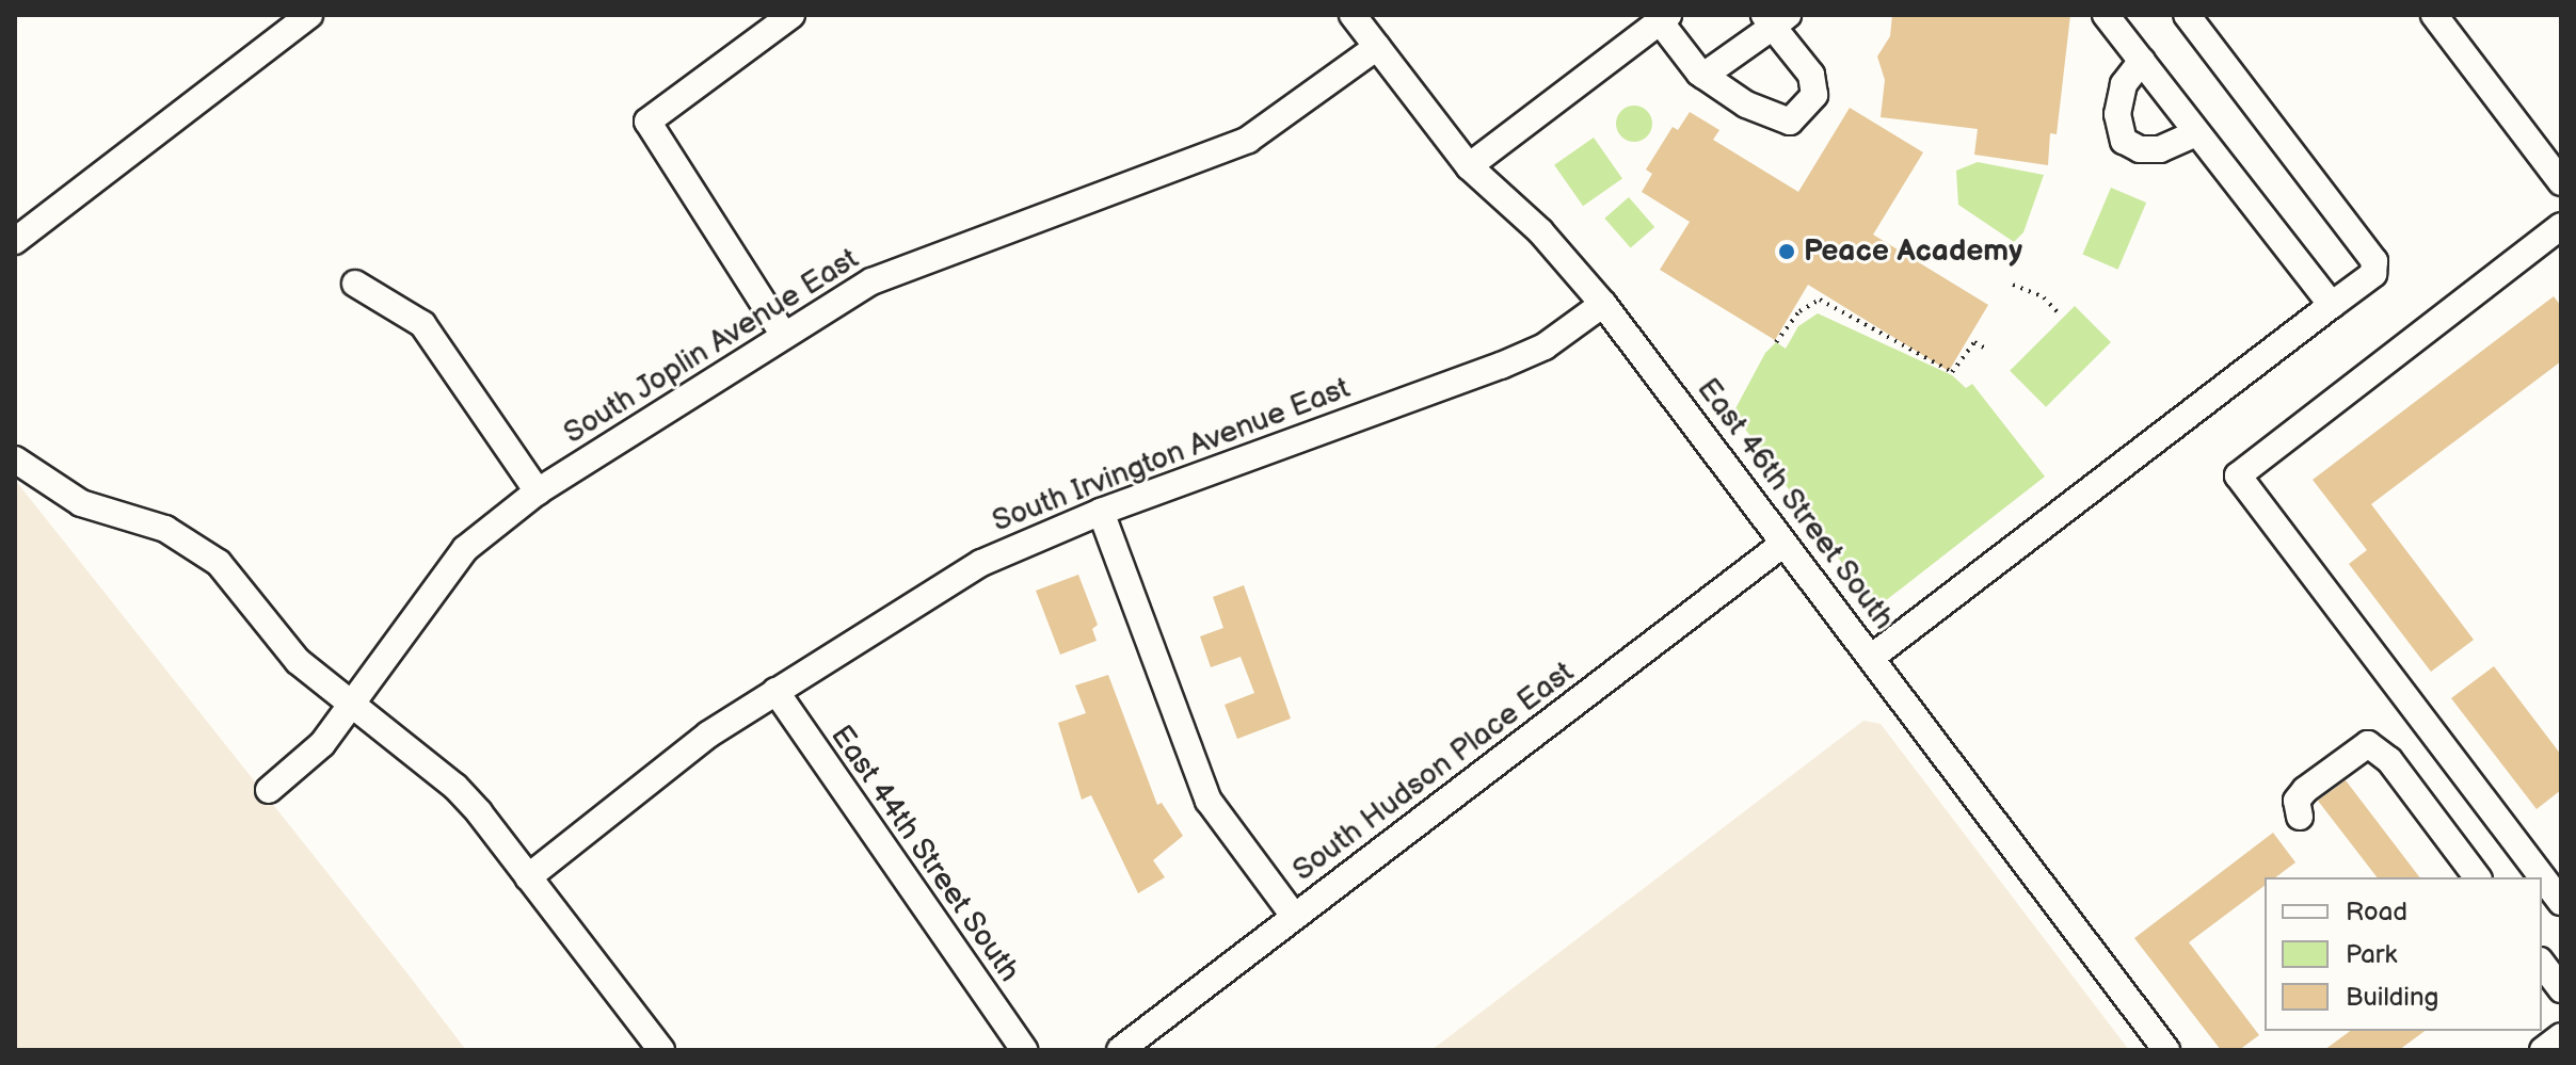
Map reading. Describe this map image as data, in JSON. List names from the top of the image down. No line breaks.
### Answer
{"streets":{"street":["South Joplin Avenue East","South Irvington Avenue East","East 46th Street South","South Hudson Place East","East 44th Street South"]},"crossings":[["South Joplin Avenue East","East 46th Street South"],["South Irvington Avenue East","East 46th Street South"],["South Irvington Avenue East","East 44th Street South"],["East 46th Street South","South Hudson Place East"]],"places":["Peace Academy"],"legend":["Road","Park","Building"]}
